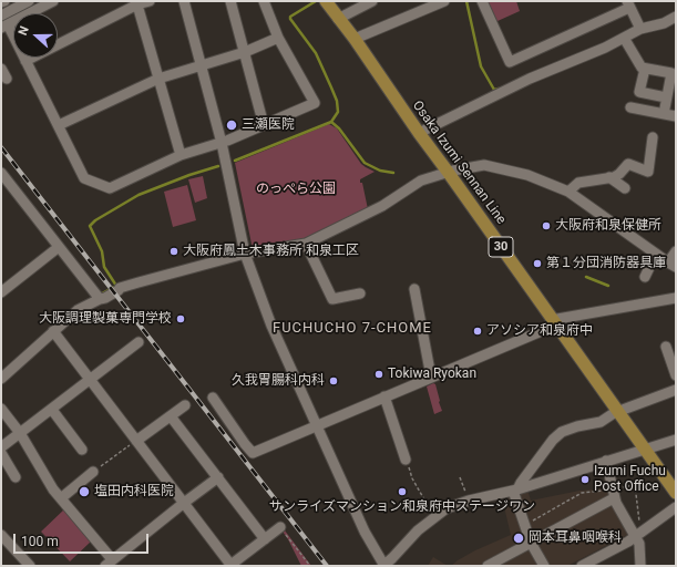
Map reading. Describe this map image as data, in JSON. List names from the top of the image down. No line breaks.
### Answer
{"streets":{"main road":["Osaka Izumi Sennan Line","30"]},"districts":["FUCHUCHO 7-CHOME"],"parks":["のっぺら公園"],"places":["三瀬医院","大阪府和泉保健所","大阪府鳳土木事務所 和泉工区","第１分団消防器具庫","大阪調理製菓専門学校","アソシア和泉府中","Tokiwa Ryokan","久我胃腸科内科","Izumi Fuchu Post Office","塩田内科医院","サンライズマンション和泉府中ステージワン","岡本耳鼻咽喉科"],"scale_bar":"100 m","north":"left"}
